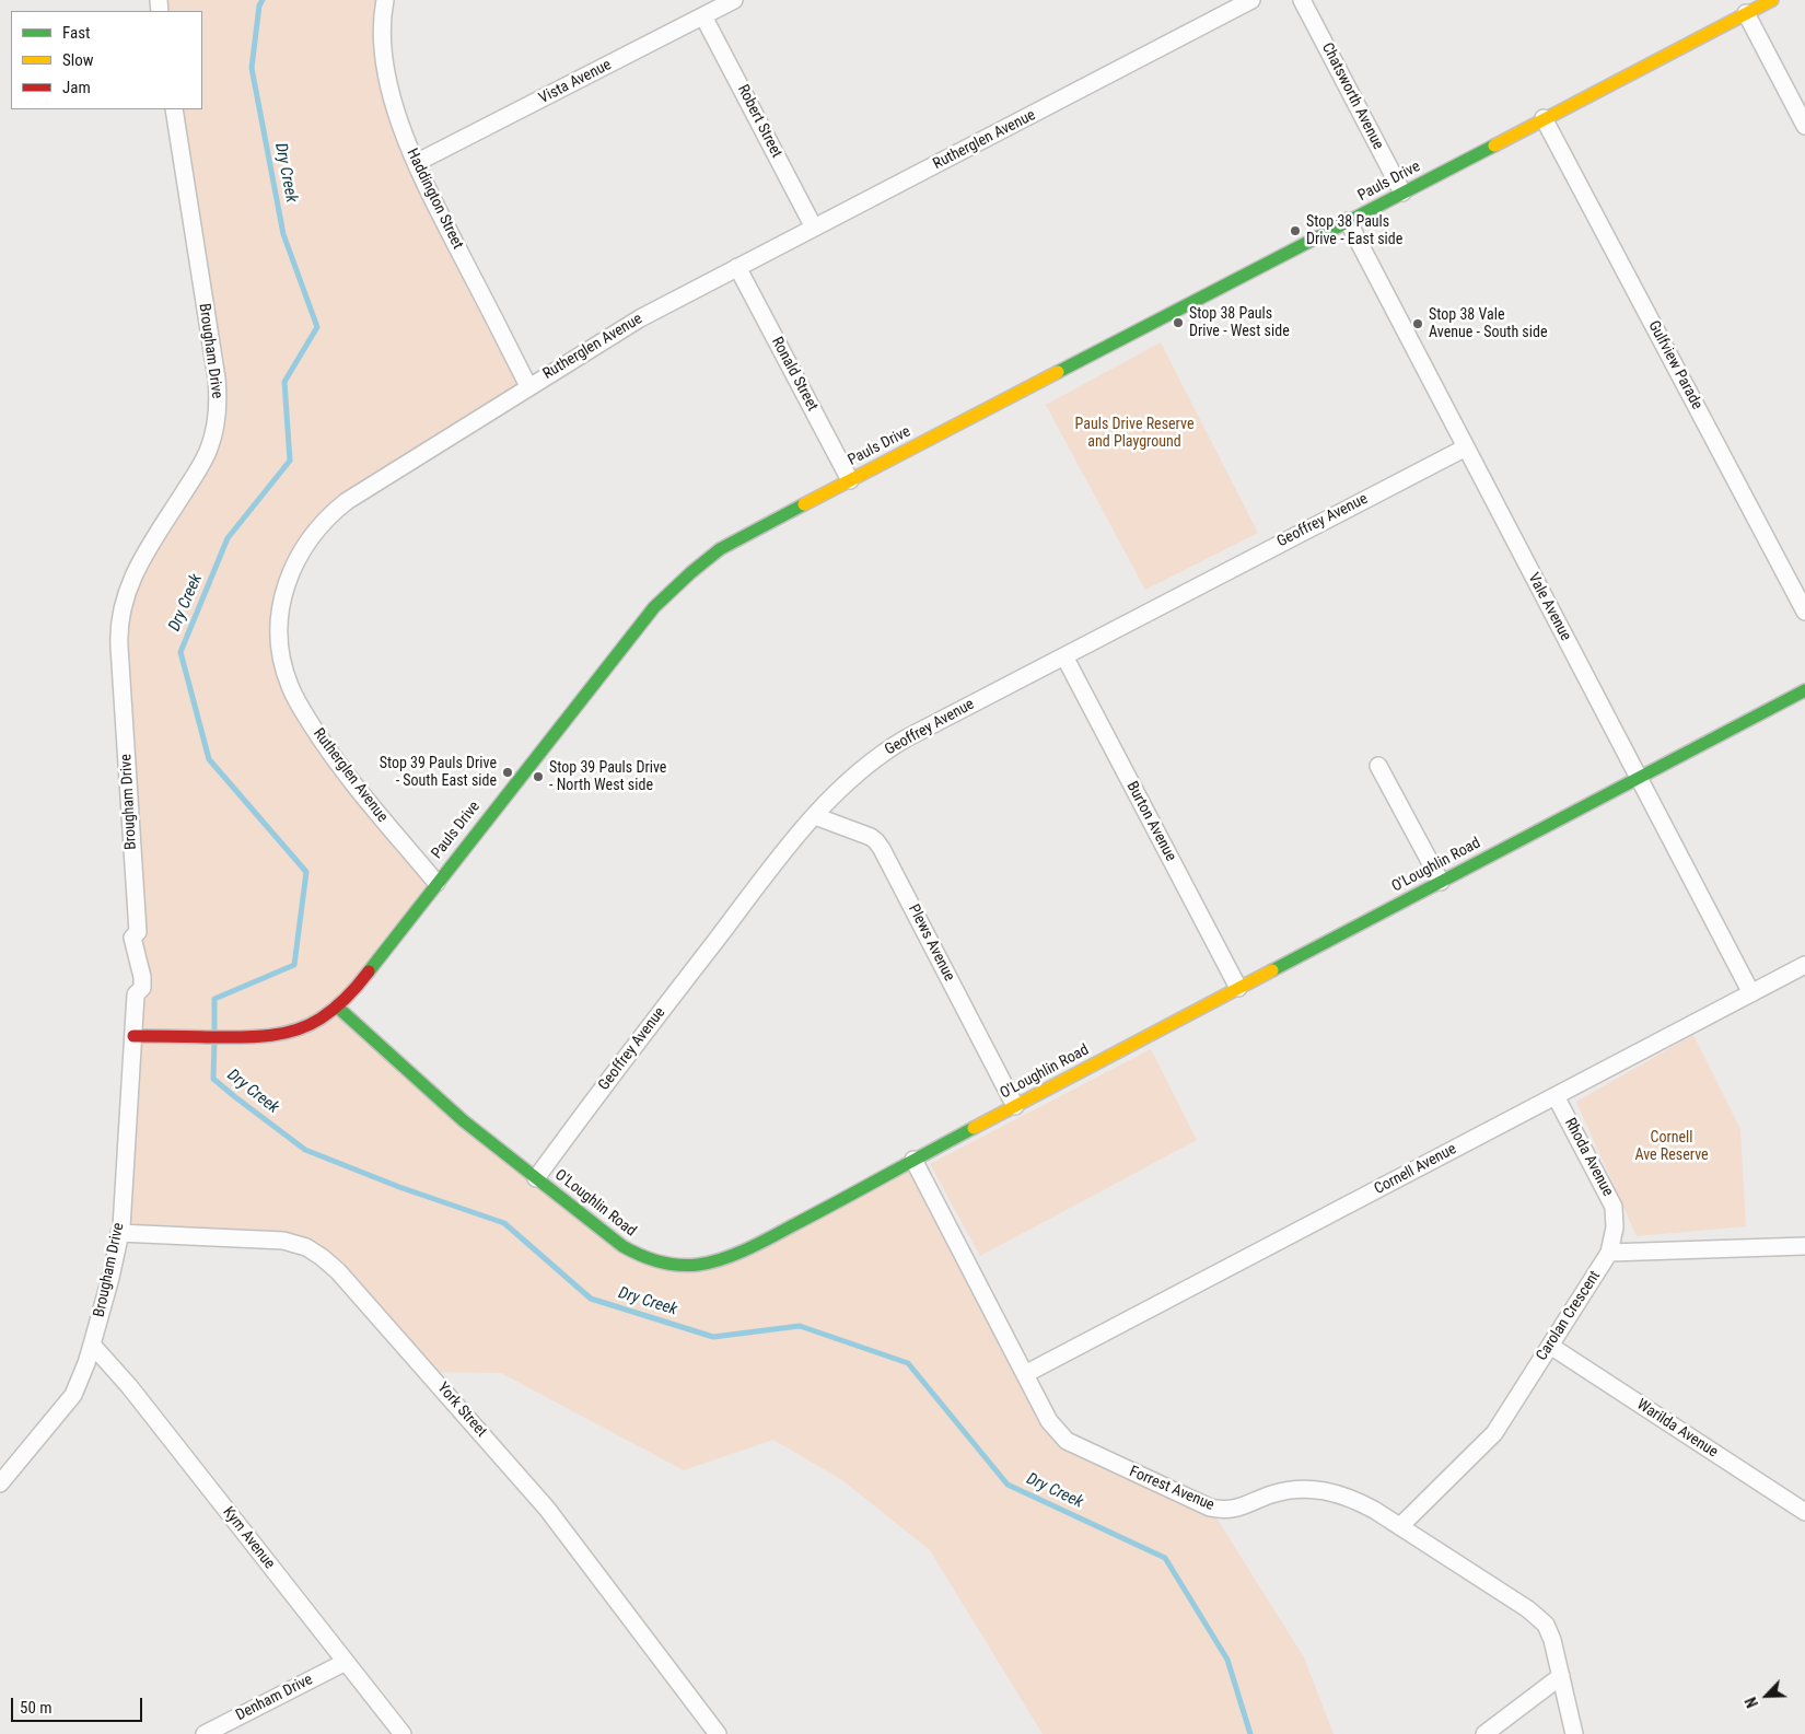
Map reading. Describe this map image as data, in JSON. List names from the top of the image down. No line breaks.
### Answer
{"streets":{"street":["Vista Avenue","Chatsworth Avenue","Robert Street","Rutherglen Avenue","Pauls Drive","Haddington Street","Brougham Drive","Gulfview Parade","Ronald Street","Geoffrey Avenue","Vale Avenue","Burton Avenue","O'Loughlin Road","Plews Avenue","Rhoda Avenue","Cornell Avenue","Carolan Crescent","York Street","Warilda Avenue","Forrest Avenue","Kym Avenue","Denham Drive"]},"crossings":[["Vista Avenue","Robert Street"],["Vista Avenue","Haddington Street"],["Chatsworth Avenue","Pauls Drive"],["Robert Street","Rutherglen Avenue"],["Rutherglen Avenue","Pauls Drive"],["Rutherglen Avenue","Haddington Street"],["Rutherglen Avenue","Ronald Street"],["Pauls Drive","Brougham Drive"],["Pauls Drive","Gulfview Parade"],["Pauls Drive","Ronald Street"],["Pauls Drive","Vale Avenue"],["Pauls Drive","O'Loughlin Road"],["Brougham Drive","York Street"],["Brougham Drive","Kym Avenue"],["Geoffrey Avenue","Vale Avenue"],["Geoffrey Avenue","Burton Avenue"],["Geoffrey Avenue","O'Loughlin Road"],["Geoffrey Avenue","Plews Avenue"],["Vale Avenue","O'Loughlin Road"],["Vale Avenue","Cornell Avenue"],["Burton Avenue","O'Loughlin Road"],["O'Loughlin Road","Plews Avenue"],["O'Loughlin Road","Forrest Avenue"],["Rhoda Avenue","Cornell Avenue"],["Rhoda Avenue","Carolan Crescent"],["Cornell Avenue","Forrest Avenue"],["Carolan Crescent","Warilda Avenue"],["Carolan Crescent","Forrest Avenue"],["Kym Avenue","Denham Drive"]],"water":["Dry Creek"],"parks":["Pauls Drive Reserve and Playground","Cornell Ave Reserve"],"places":["Stop 38 Pauls Drive - East side","Stop 38 Pauls Drive - West side","Stop 38 Vale Avenue - South side","Stop 39 Pauls Drive - South East side","Stop 39 Pauls Drive - North West side"],"legend":["Fast","Slow","Jam"],"scale_bar":"50 m","north":"bottom left"}
